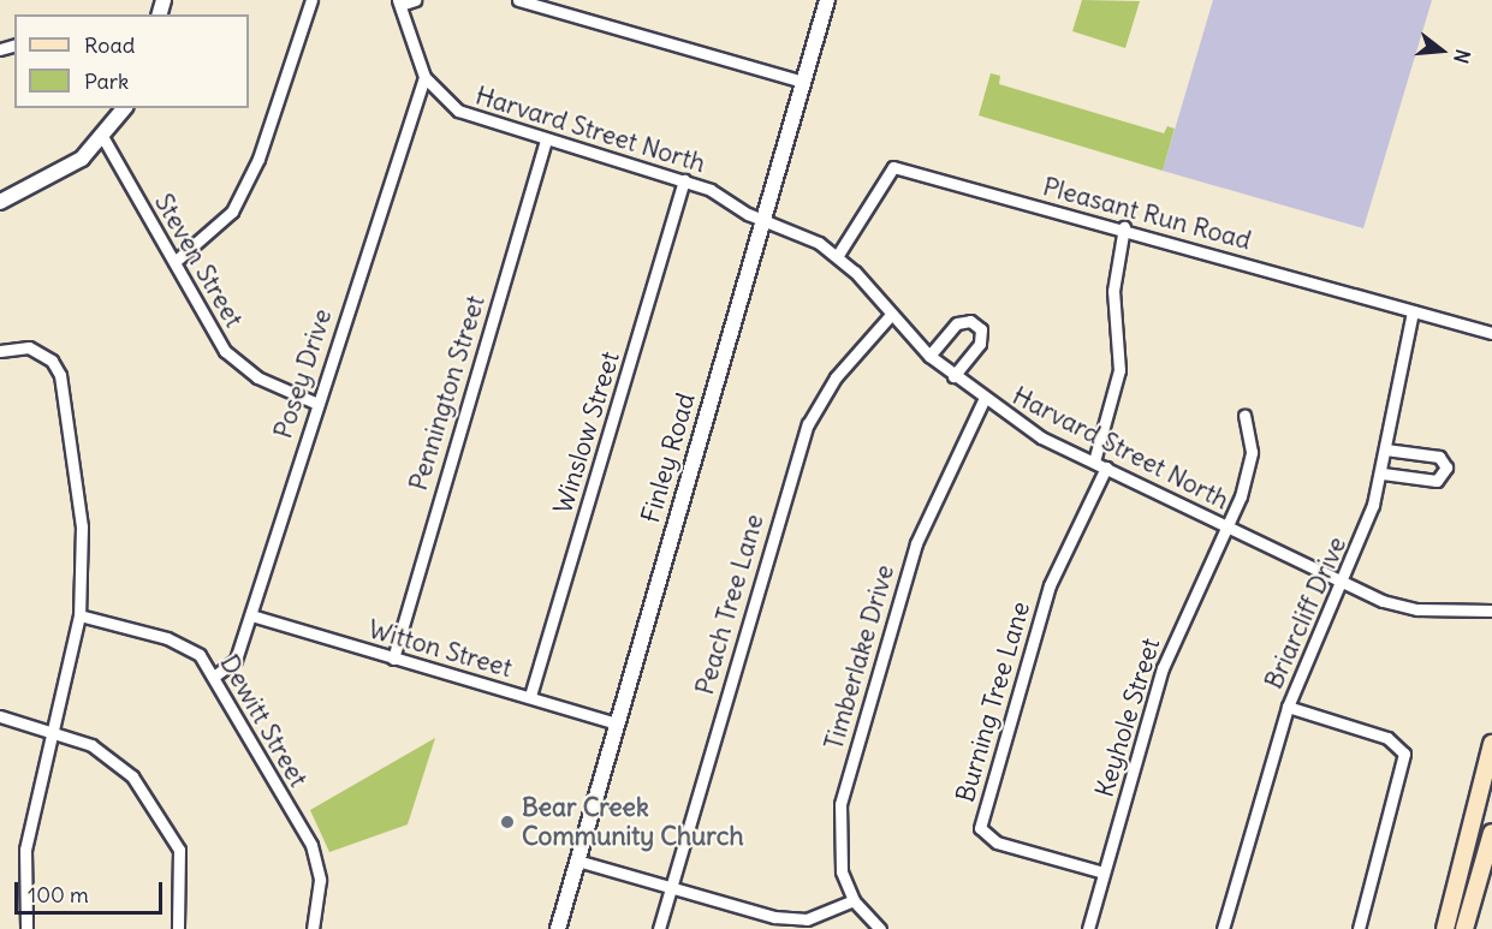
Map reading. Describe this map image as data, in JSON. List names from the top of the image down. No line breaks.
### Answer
{"streets":{"street":["Harvard Street North","Pleasant Run Road","Steven Street","Posey Drive","Pennington Street","Winslow Street","Finley Road","Peach Tree Lane","Briarcliff Drive","Witton Street","Timberlake Drive","Burning Tree Lane","Keyhole Street","Dewitt Street"]},"crossings":[["Harvard Street North","Pleasant Run Road"],["Harvard Street North","Posey Drive"],["Harvard Street North","Pennington Street"],["Harvard Street North","Winslow Street"],["Harvard Street North","Finley Road"],["Harvard Street North","Peach Tree Lane"],["Harvard Street North","Briarcliff Drive"],["Harvard Street North","Timberlake Drive"],["Harvard Street North","Burning Tree Lane"],["Harvard Street North","Keyhole Street"],["Pleasant Run Road","Briarcliff Drive"],["Steven Street","Posey Drive"],["Posey Drive","Witton Street"],["Posey Drive","Dewitt Street"],["Pennington Street","Witton Street"],["Winslow Street","Witton Street"],["Finley Road","Witton Street"],["Burning Tree Lane","Keyhole Street"]],"places":["Bear Creek Community Church"],"legend":["Road","Park"],"scale_bar":"100 m","north":"right"}
